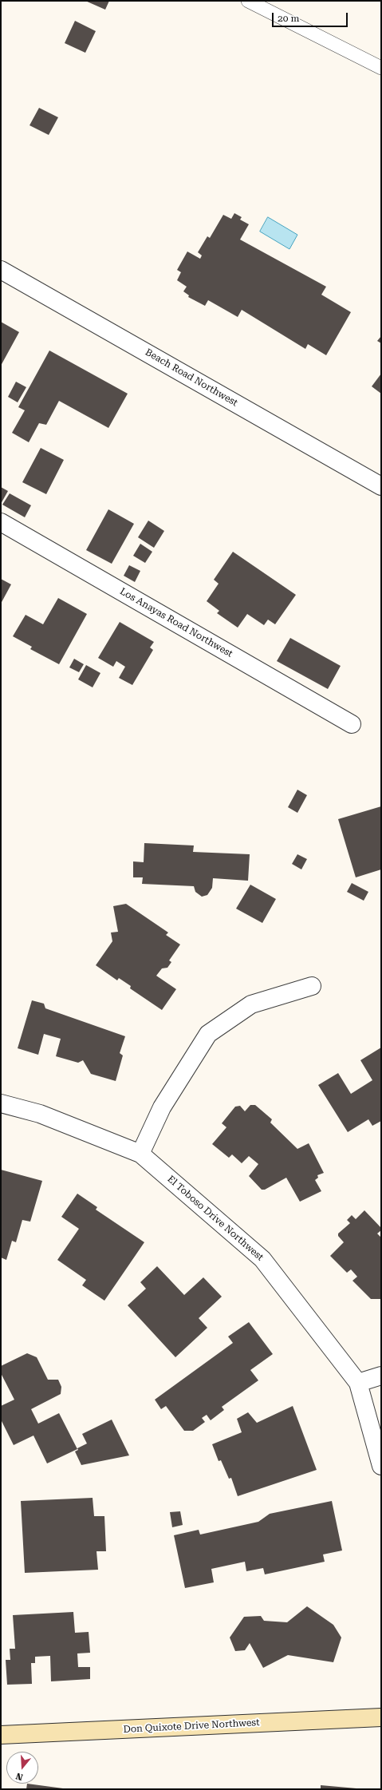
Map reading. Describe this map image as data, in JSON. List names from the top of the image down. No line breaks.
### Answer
{"streets":{"street":["Beach Road Northwest","Los Anayas Road Northwest","El Toboso Drive Northwest","Don Quixote Drive Northwest"]},"scale_bar":"20 m","north":"bottom"}
